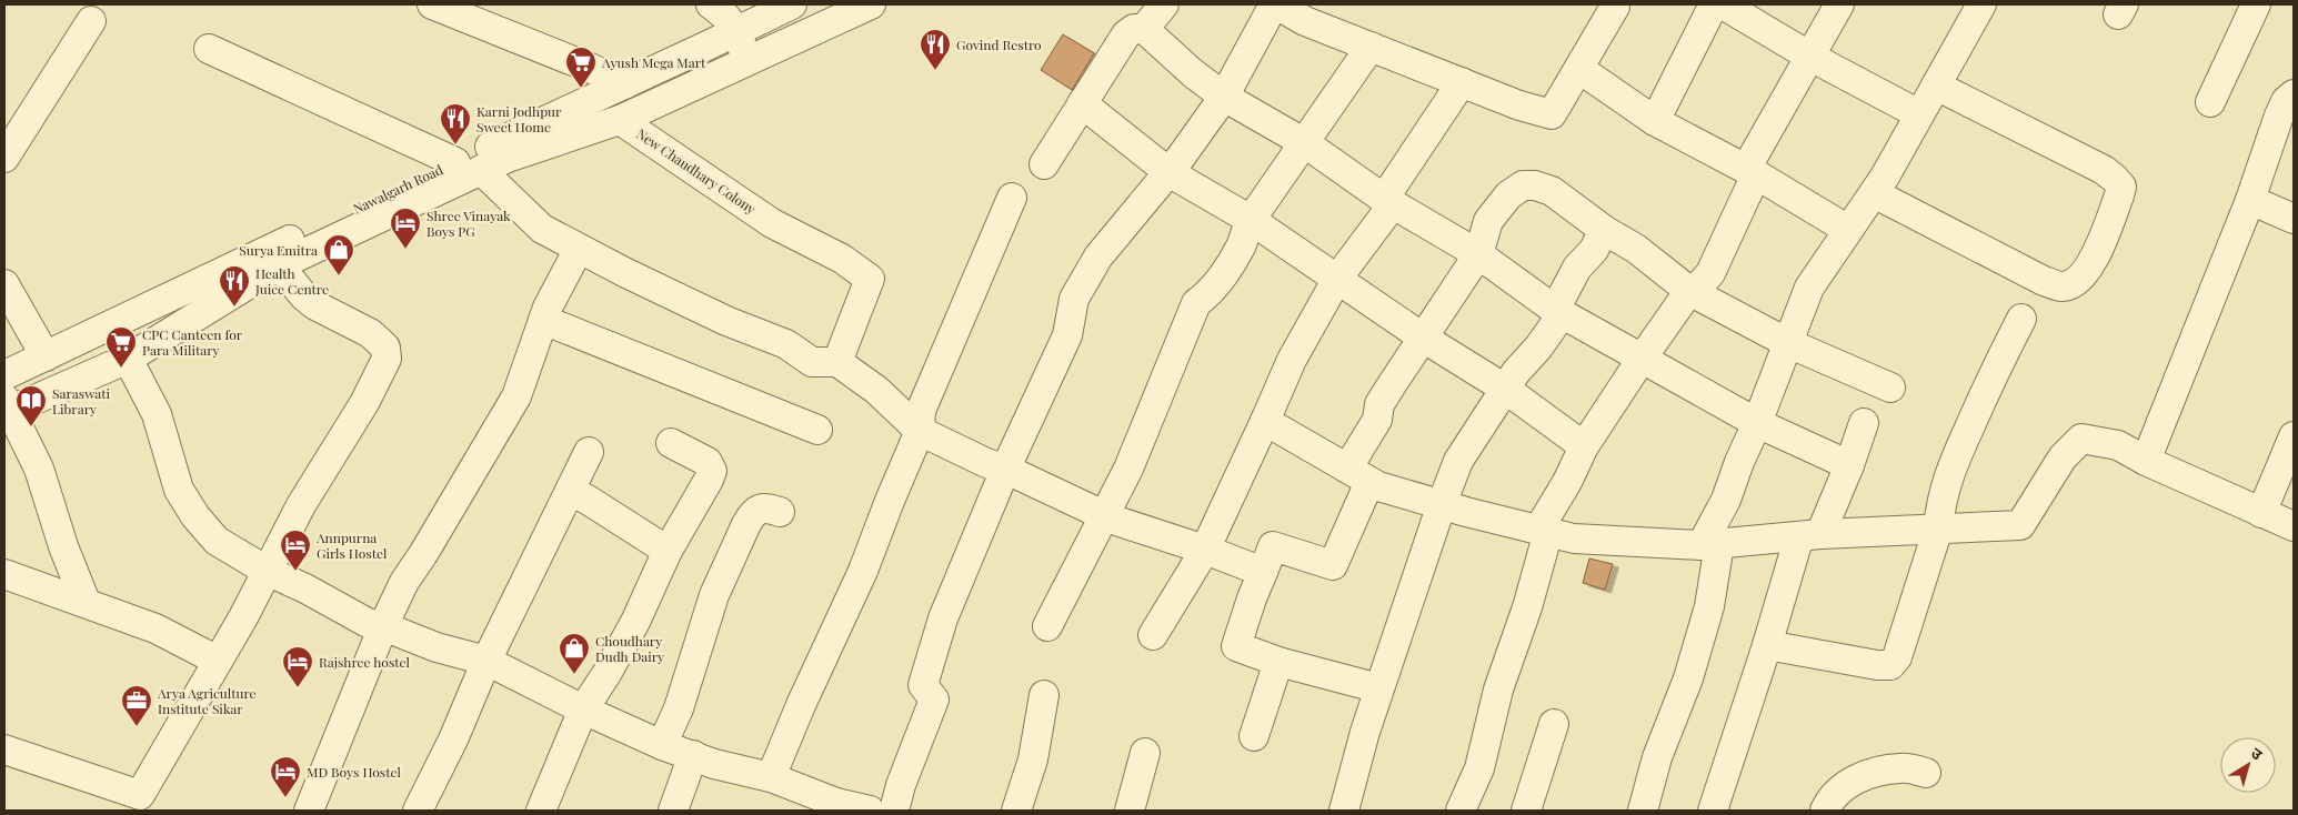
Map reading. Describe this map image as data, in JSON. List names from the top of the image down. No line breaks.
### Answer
{"streets":{"street":["New Chaudhary Colony","Nawalgarh Road"]},"places":{"restaurant":["Govind Restro","Karni Jodhpur Sweet Home","Health Juice Centre"],"supermarket":["Ayush Mega Mart","CPC Canteen for Para Military"],"hotel":["Shree Vinayak Boys PG","Annpurna Girls Hostel","Rajshree hostel","MD Boys Hostel"],"shop":["Surya Emitra","Choudhary Dudh Dairy"],"library":["Saraswati Library"],"office":["Arya Agriculture Institute Sikar"]},"north":"top right"}
